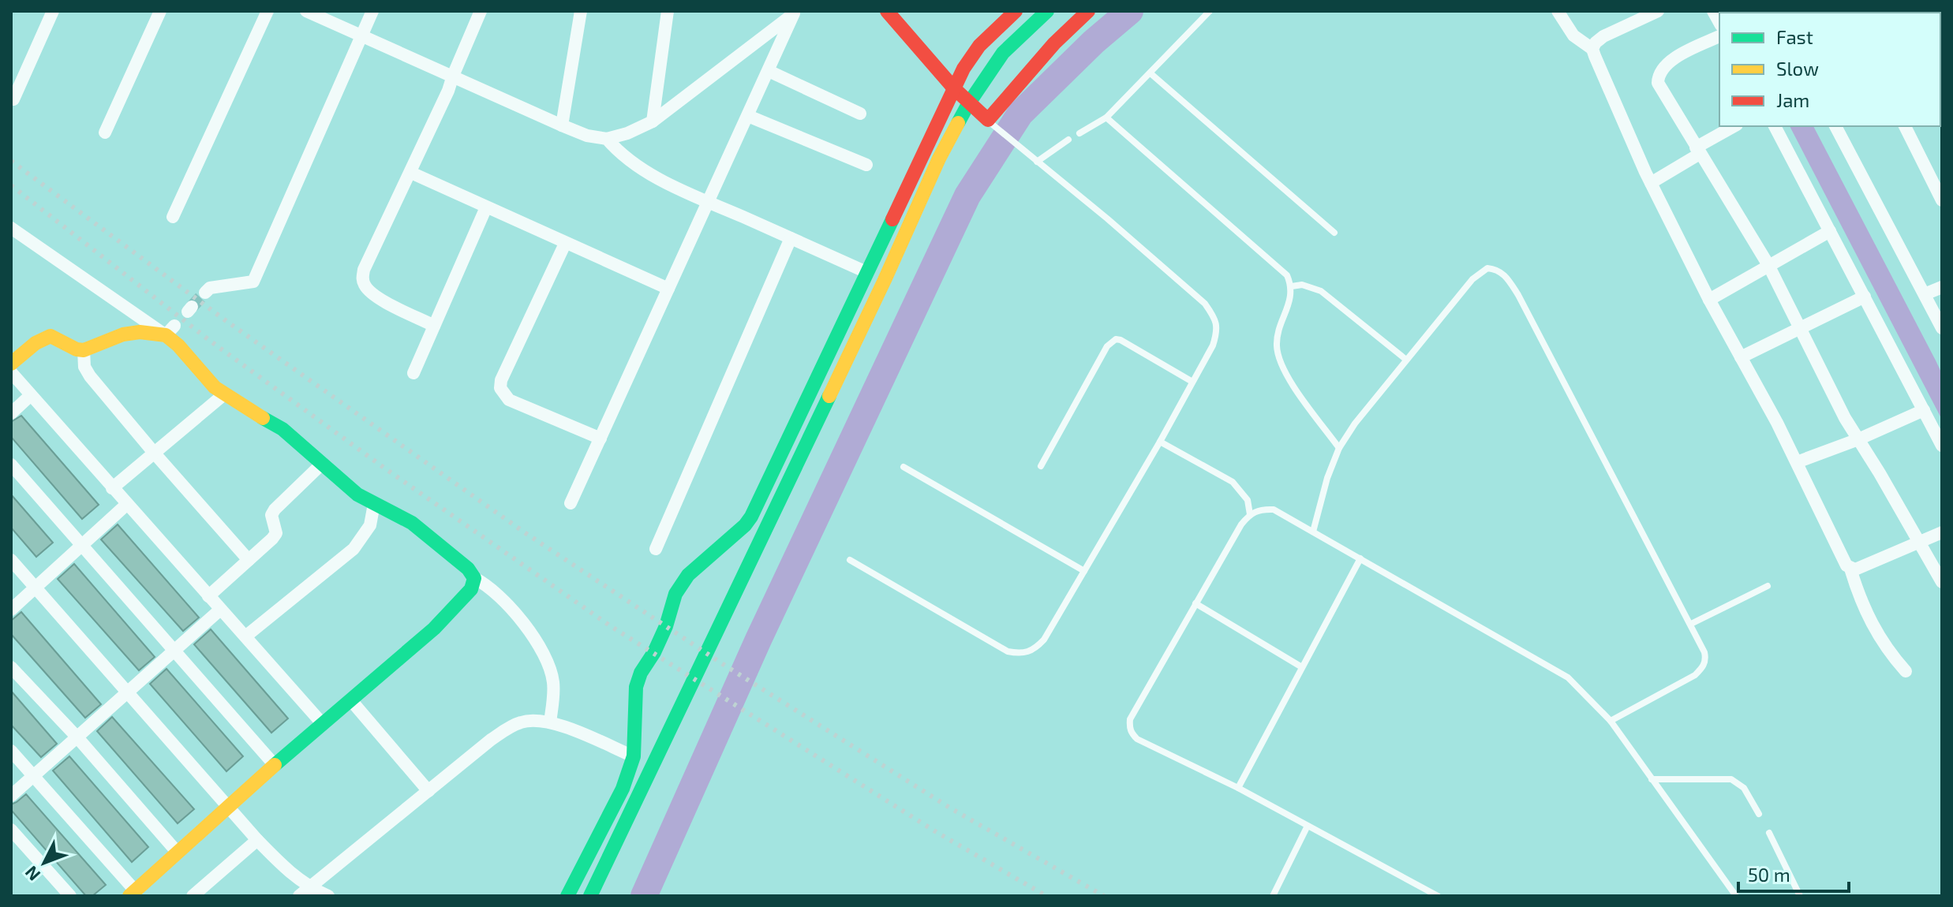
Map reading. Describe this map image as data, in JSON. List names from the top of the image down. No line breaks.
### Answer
{"legend":["Fast","Slow","Jam"],"scale_bar":"50 m","north":"bottom left"}
